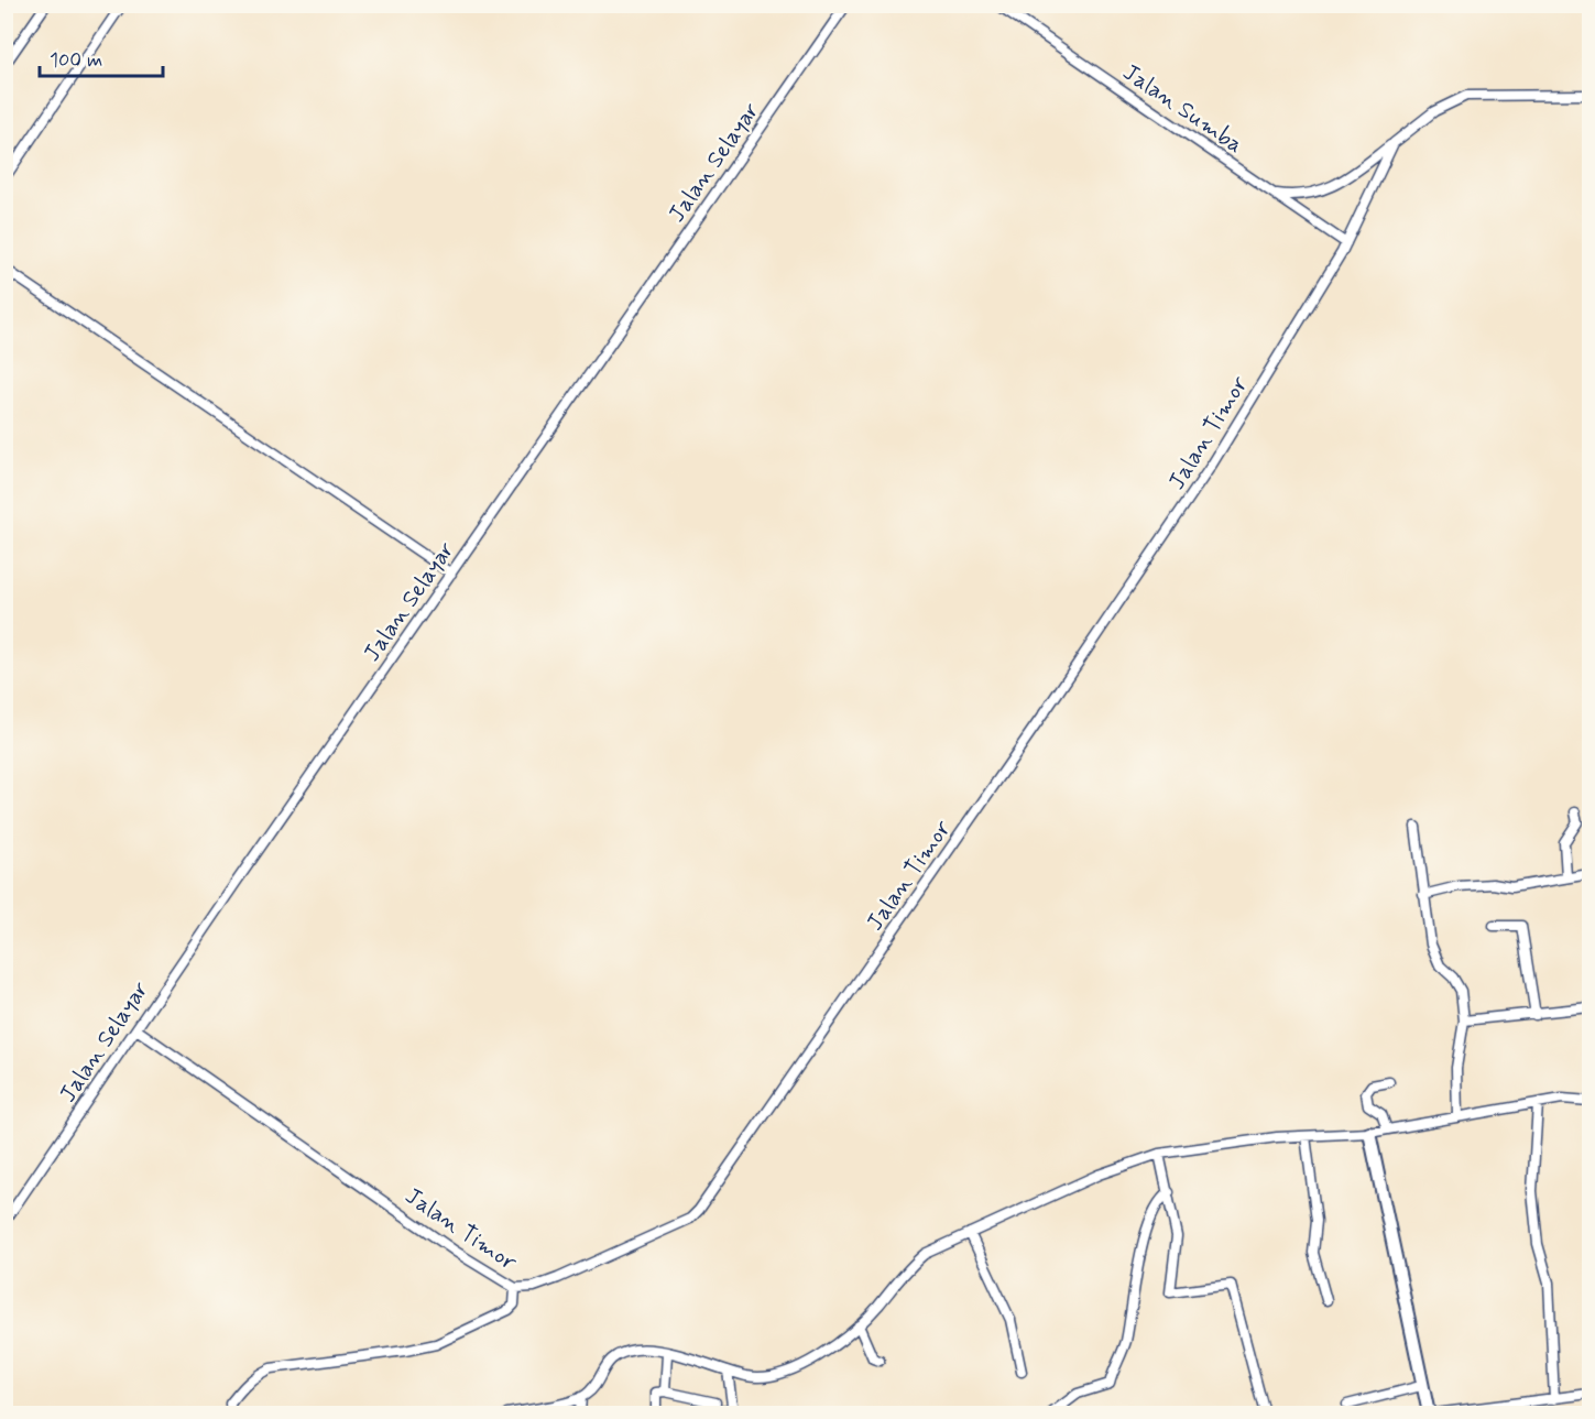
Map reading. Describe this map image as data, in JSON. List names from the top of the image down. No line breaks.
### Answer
{"streets":{"street":["Jalan Sumba","Jalan Selayar","Jalan Timor"]},"crossings":[["Jalan Sumba","Jalan Timor"],["Jalan Selayar","Jalan Timor"]],"scale_bar":"100 m"}
